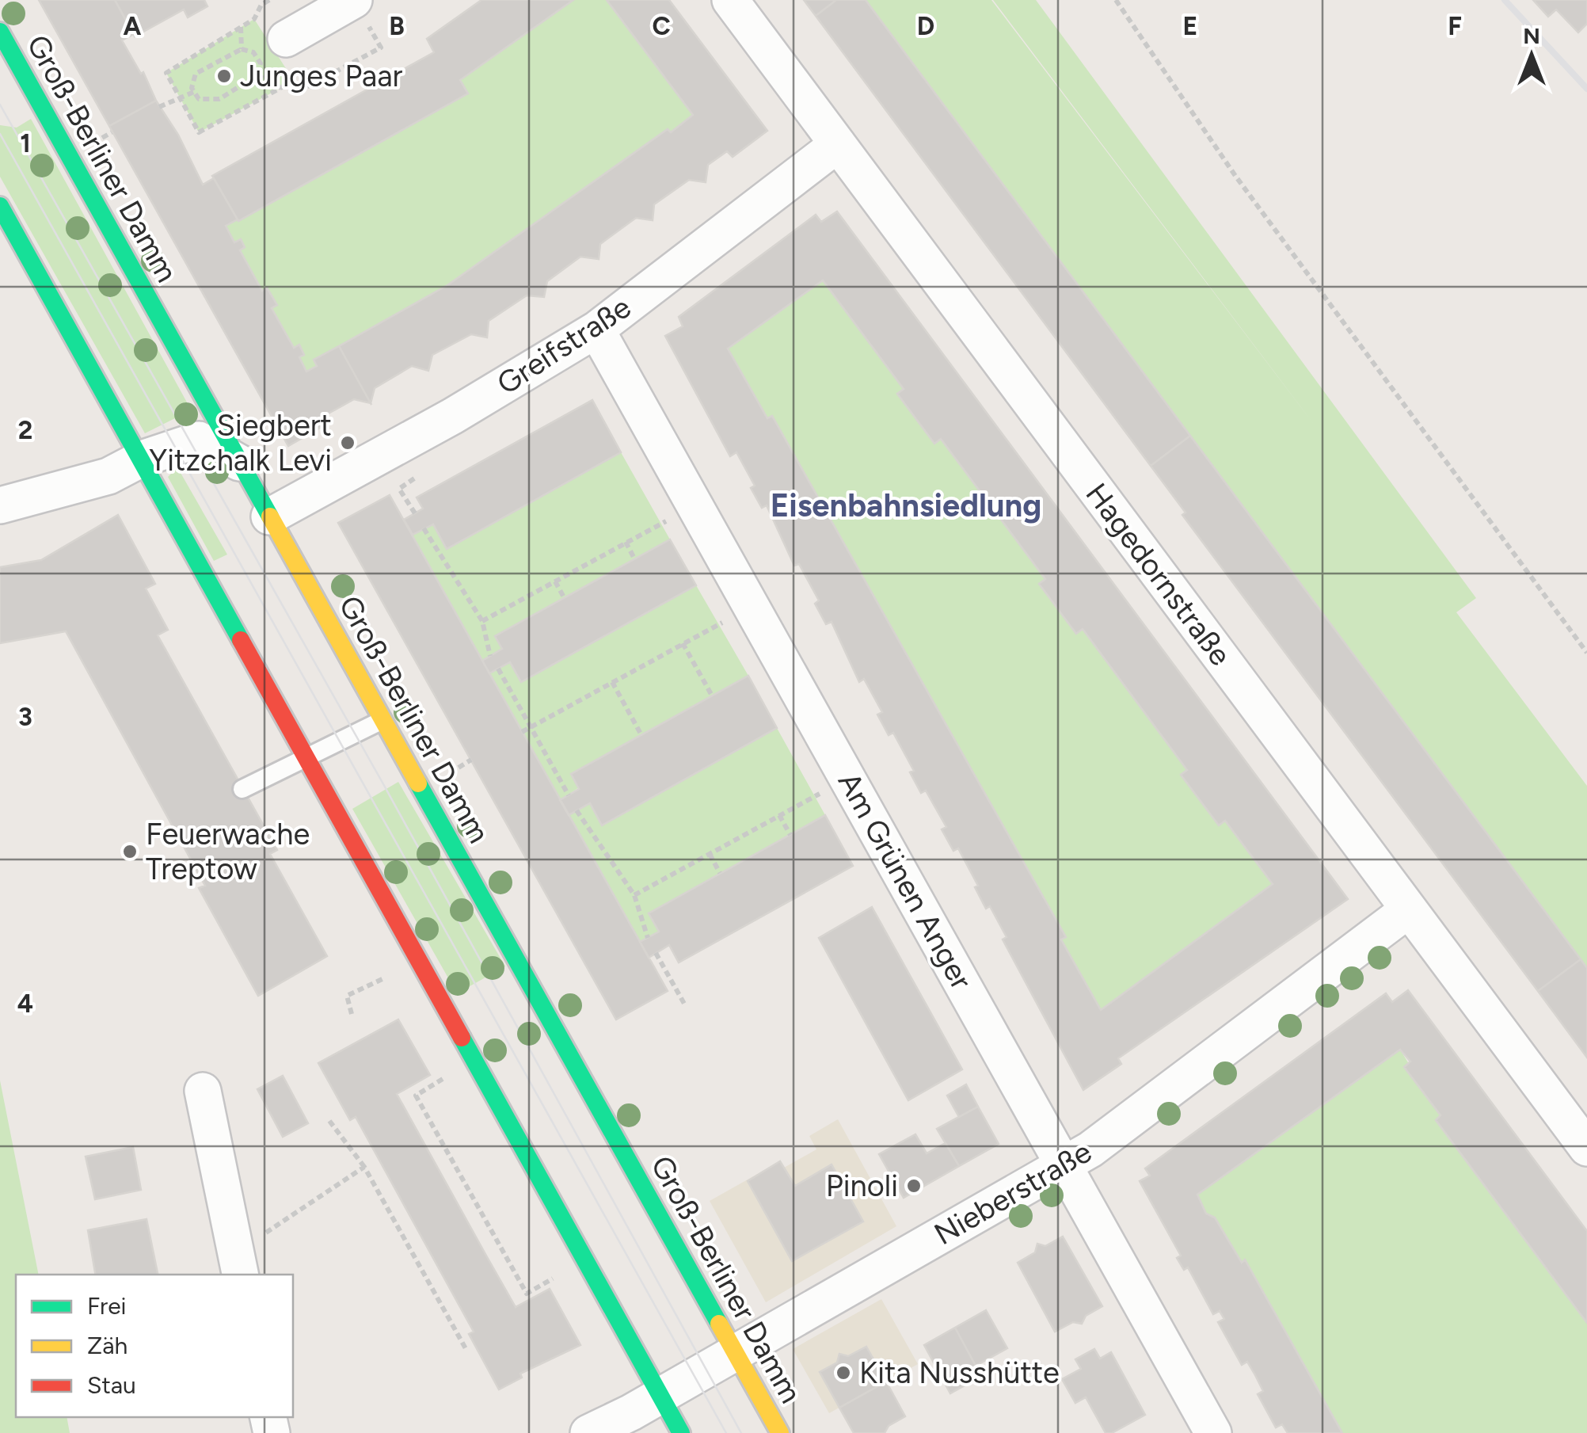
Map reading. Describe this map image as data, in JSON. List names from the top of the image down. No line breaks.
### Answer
{"streets":{"main road":["Groß-Berliner Damm"],"street":["Greifstraße","Hagedornstraße","Am Grünen Anger","Nieberstraße"]},"crossings":[["Groß-Berliner Damm","Greifstraße"],["Groß-Berliner Damm","Nieberstraße"],["Greifstraße","Hagedornstraße"],["Greifstraße","Am Grünen Anger"],["Hagedornstraße","Nieberstraße"],["Am Grünen Anger","Nieberstraße"]],"districts":["Eisenbahnsiedlung"],"places":["Junges Paar","Siegbert Yitzchalk Levi","Feuerwache Treptow","Pinoli","Kita Nusshütte"],"legend":["Frei","Zäh","Stau"],"north":"top","grid":{"columns":["A","B","C","D","E","F"],"rows":["1","2","3","4"]}}
